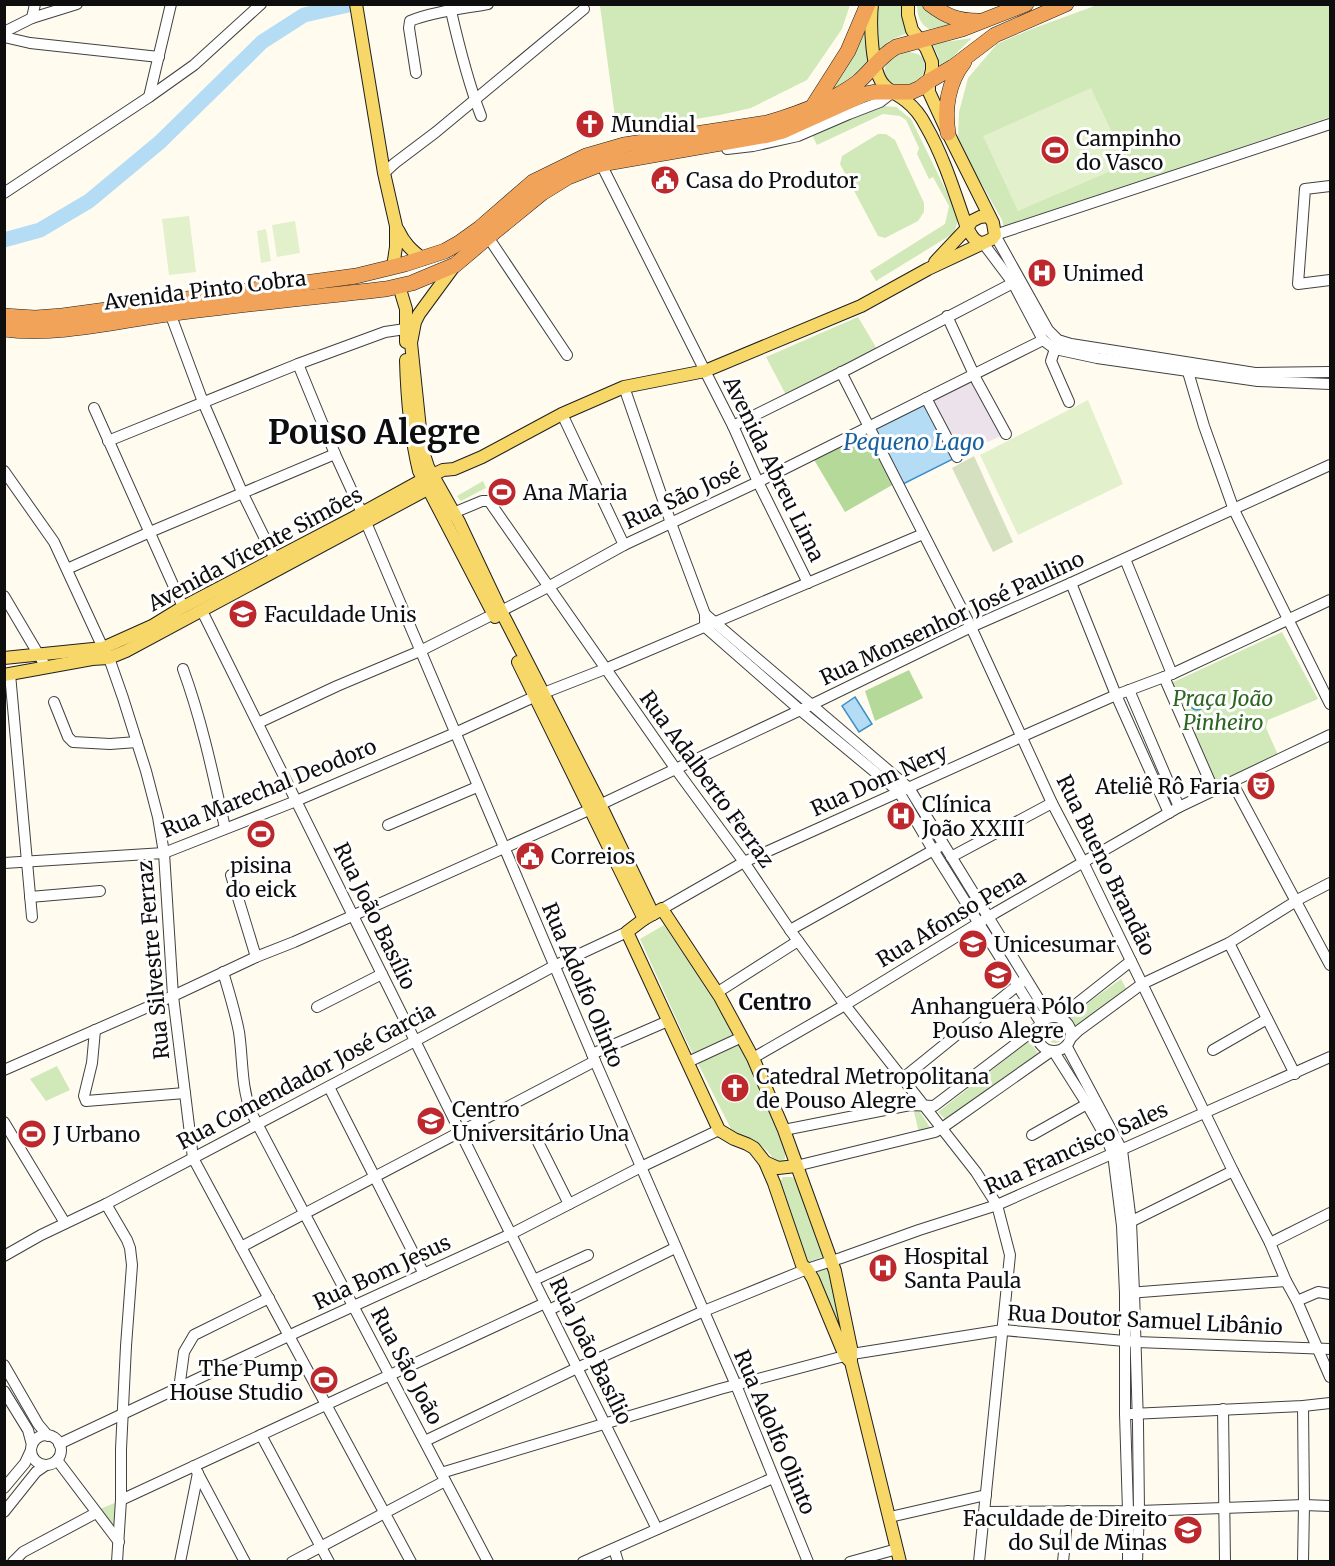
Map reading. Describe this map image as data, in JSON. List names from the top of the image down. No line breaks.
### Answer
{"streets":{"highway":["Avenida Pinto Cobra"],"main road":["Avenida Vicente Simões"],"street":["Avenida Abreu Lima","Rua São José","Rua Monsenhor José Paulino","Rua Adalberto Ferraz","Rua Dom Nery","Rua Marechal Deodoro","Rua Bueno Brandão","Rua João Basílio","Rua Afonso Pena","Rua Silvestre Ferraz","Rua Adolfo Olinto","Rua Comendador José Garcia","Rua Francisco Sales","Rua Bom Jesus","Rua Doutor Samuel Libânio","Rua São João"]},"crossings":[["Avenida Pinto Cobra","Avenida Abreu Lima"],["Avenida Abreu Lima","Rua São José"],["Avenida Abreu Lima","Avenida Vicente Simões"],["Avenida Abreu Lima","Rua Marechal Deodoro"],["Rua São José","Rua Adalberto Ferraz"],["Rua São José","Rua Bueno Brandão"],["Rua São José","Rua João Basílio"],["Rua São José","Rua Adolfo Olinto"],["Avenida Vicente Simões","Rua João Basílio"],["Avenida Vicente Simões","Rua Silvestre Ferraz"],["Avenida Vicente Simões","Rua Adolfo Olinto"],["Rua Monsenhor José Paulino","Rua Adalberto Ferraz"],["Rua Monsenhor José Paulino","Rua Bueno Brandão"],["Rua Monsenhor José Paulino","Rua João Basílio"],["Rua Monsenhor José Paulino","Rua Silvestre Ferraz"],["Rua Monsenhor José Paulino","Rua Adolfo Olinto"],["Rua Monsenhor José Paulino","Rua São João"],["Rua Adalberto Ferraz","Rua Dom Nery"],["Rua Adalberto Ferraz","Rua Marechal Deodoro"],["Rua Adalberto Ferraz","Rua Afonso Pena"],["Rua Adalberto Ferraz","Rua Francisco Sales"],["Rua Adalberto Ferraz","Rua Doutor Samuel Libânio"],["Rua Dom Nery","Rua Bueno Brandão"],["Rua Marechal Deodoro","Rua Bueno Brandão"],["Rua Marechal Deodoro","Rua João Basílio"],["Rua Marechal Deodoro","Rua Silvestre Ferraz"],["Rua Marechal Deodoro","Rua Adolfo Olinto"],["Rua Bueno Brandão","Rua Afonso Pena"],["Rua Bueno Brandão","Rua Francisco Sales"],["Rua Bueno Brandão","Rua Doutor Samuel Libânio"],["Rua João Basílio","Rua Comendador José Garcia"],["Rua João Basílio","Rua Francisco Sales"],["Rua João Basílio","Rua Bom Jesus"],["Rua João Basílio","Rua Doutor Samuel Libânio"],["Rua Silvestre Ferraz","Rua Comendador José Garcia"],["Rua Adolfo Olinto","Rua Comendador José Garcia"],["Rua Adolfo Olinto","Rua Francisco Sales"],["Rua Adolfo Olinto","Rua Bom Jesus"],["Rua Adolfo Olinto","Rua Doutor Samuel Libânio"],["Rua Comendador José Garcia","Rua São João"],["Rua Francisco Sales","Rua São João"],["Rua Bom Jesus","Rua São João"],["Rua Doutor Samuel Libânio","Rua São João"]],"districts":["Pouso Alegre","Centro"],"water":["Pequeno Lago"],"parks":["Praça João Pinheiro"],"places":{"church":["Mundial","Catedral Metropolitana de Pouso Alegre"],"sports":["Campinho do Vasco","Ana Maria","pisina do eick","J Urbano","The Pump House Studio"],"public building":["Casa do Produtor","Correios"],"hospital":["Unimed","Clínica João XXIII","Hospital Santa Paula"],"school or university":["Faculdade Unis","Unicesumar","Anhanguera Pólo Pouso Alegre","Centro Universitário Una","Faculdade de Direito do Sul de Minas"],"theatre":["Ateliê Rô Faria"]}}
